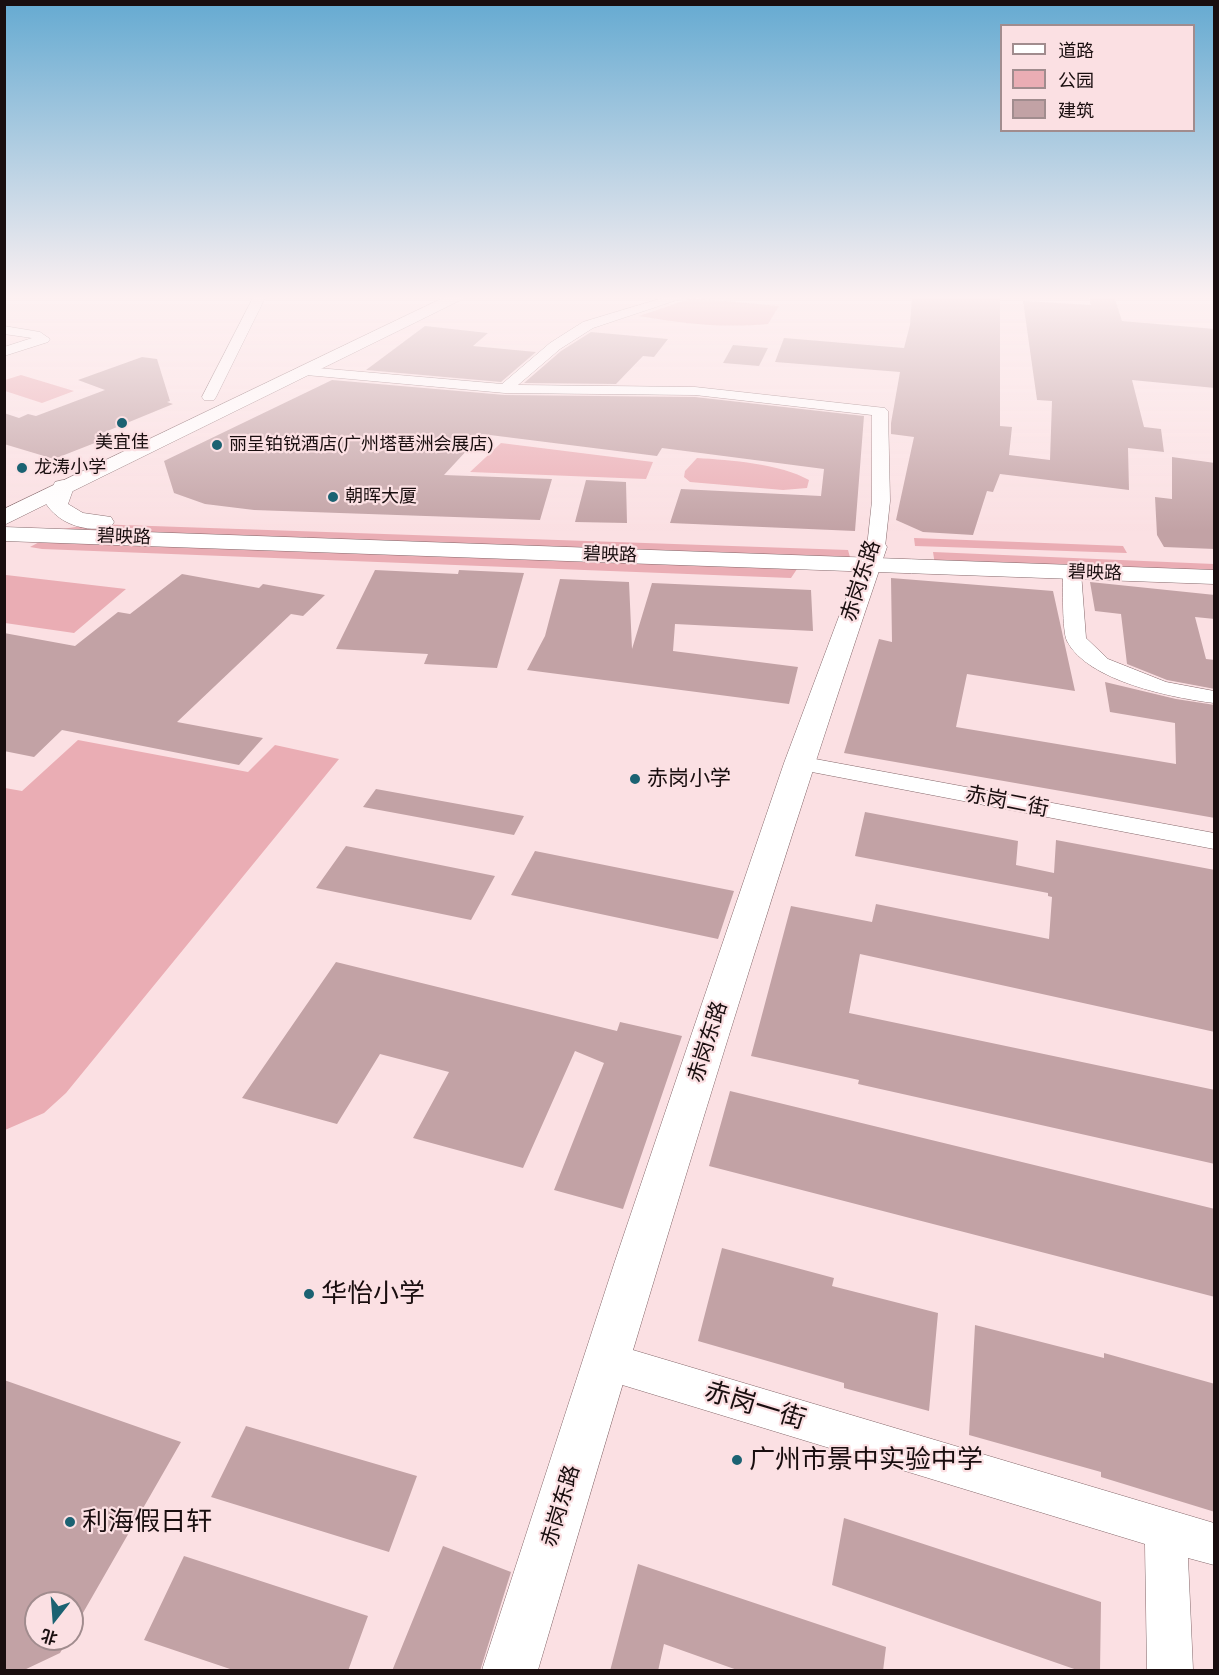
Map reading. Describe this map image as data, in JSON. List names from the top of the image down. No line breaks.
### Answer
{"streets":{"main road":["碧映路"],"street":["赤岗东路","赤岗二街","赤岗一街"]},"crossings":[["碧映路","赤岗东路"],["赤岗东路","赤岗二街"],["赤岗东路","赤岗一街"]],"places":["美宜佳","丽呈铂锐酒店(广州塔琶洲会展店)","龙涛小学","朝晖大厦","赤岗小学","华怡小学","广州市景中实验中学","利海假日轩"],"legend":["道路","公园","建筑"],"north":"bottom"}
